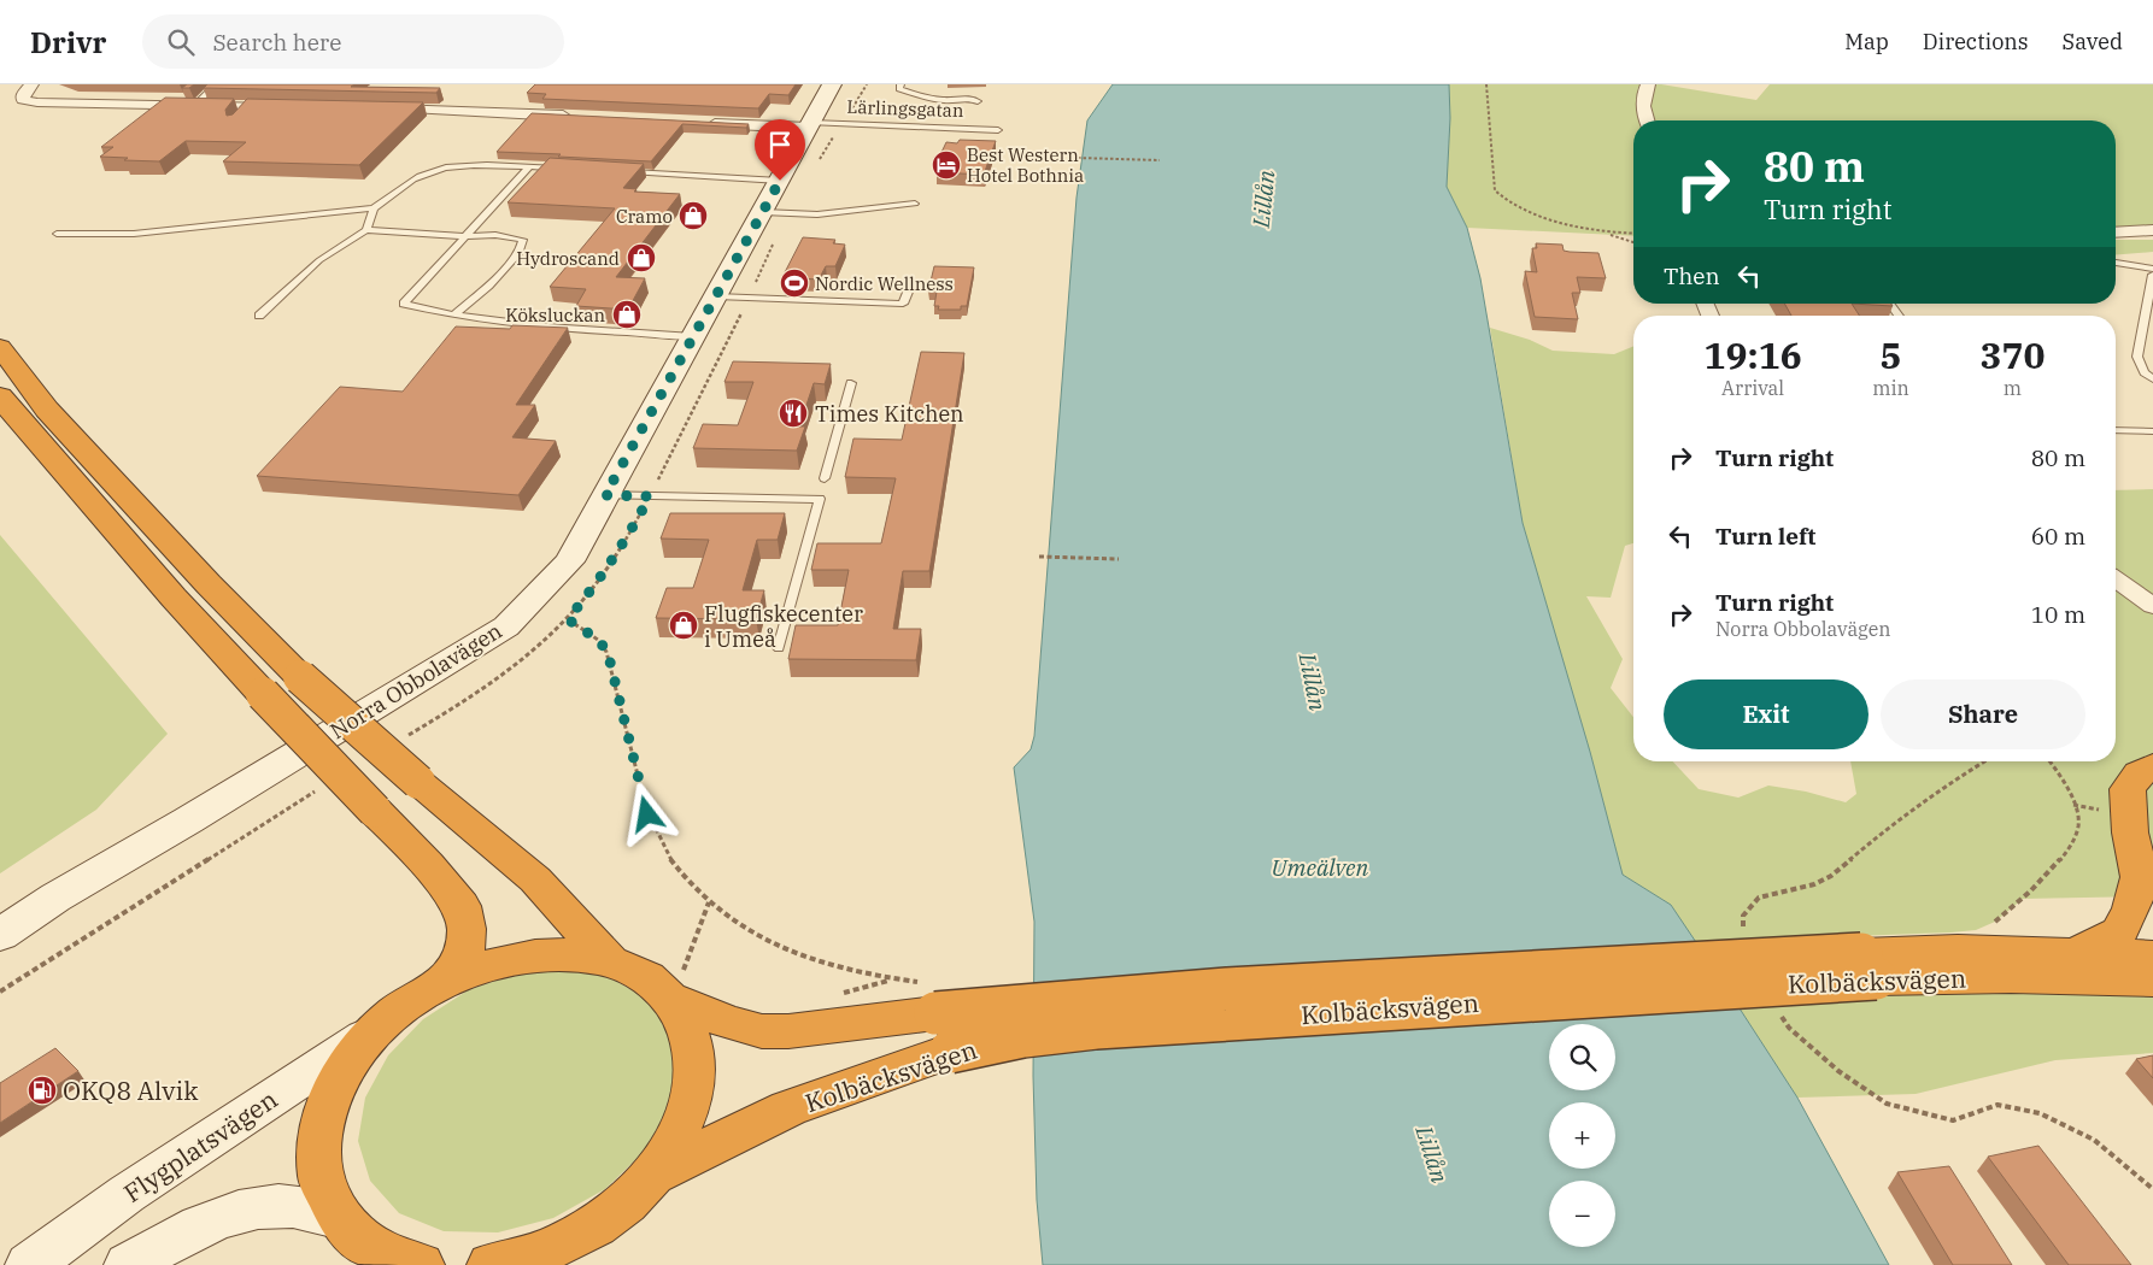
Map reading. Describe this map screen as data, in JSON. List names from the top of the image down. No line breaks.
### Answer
{"streets":{"highway":["Kolbäcksvägen"],"street":["Lärlingsgatan","Norra Obbolavägen","Flygplatsvägen"]},"crossings":[["Lärlingsgatan","Norra Obbolavägen"]],"water":["Lillån","Umeälven"],"places":{"hotel":["Best Western Hotel Bothnia"],"shop":["Cramo","Hydroscand","Köksluckan","Flugfiskecenter i Umeå"],"sports":["Nordic Wellness"],"restaurant":["Times Kitchen"],"fuel station":["OKQ8 Alvik"]},"page":{"header":"Drivr","search":"Search here","nav":["Map","Directions","Saved"],"turn":["80 m","Turn right"],"then":"Then","eta":["19:16","Arrival","5","min","370","m"],"list":[{"name":"Turn right","value":"80 m"},{"name":"Turn left","value":"60 m"},{"name":"Turn right","note":"Norra Obbolavägen","value":"10 m"}],"buttons":["Exit","Share"],"map_buttons":["+","−"]}}
